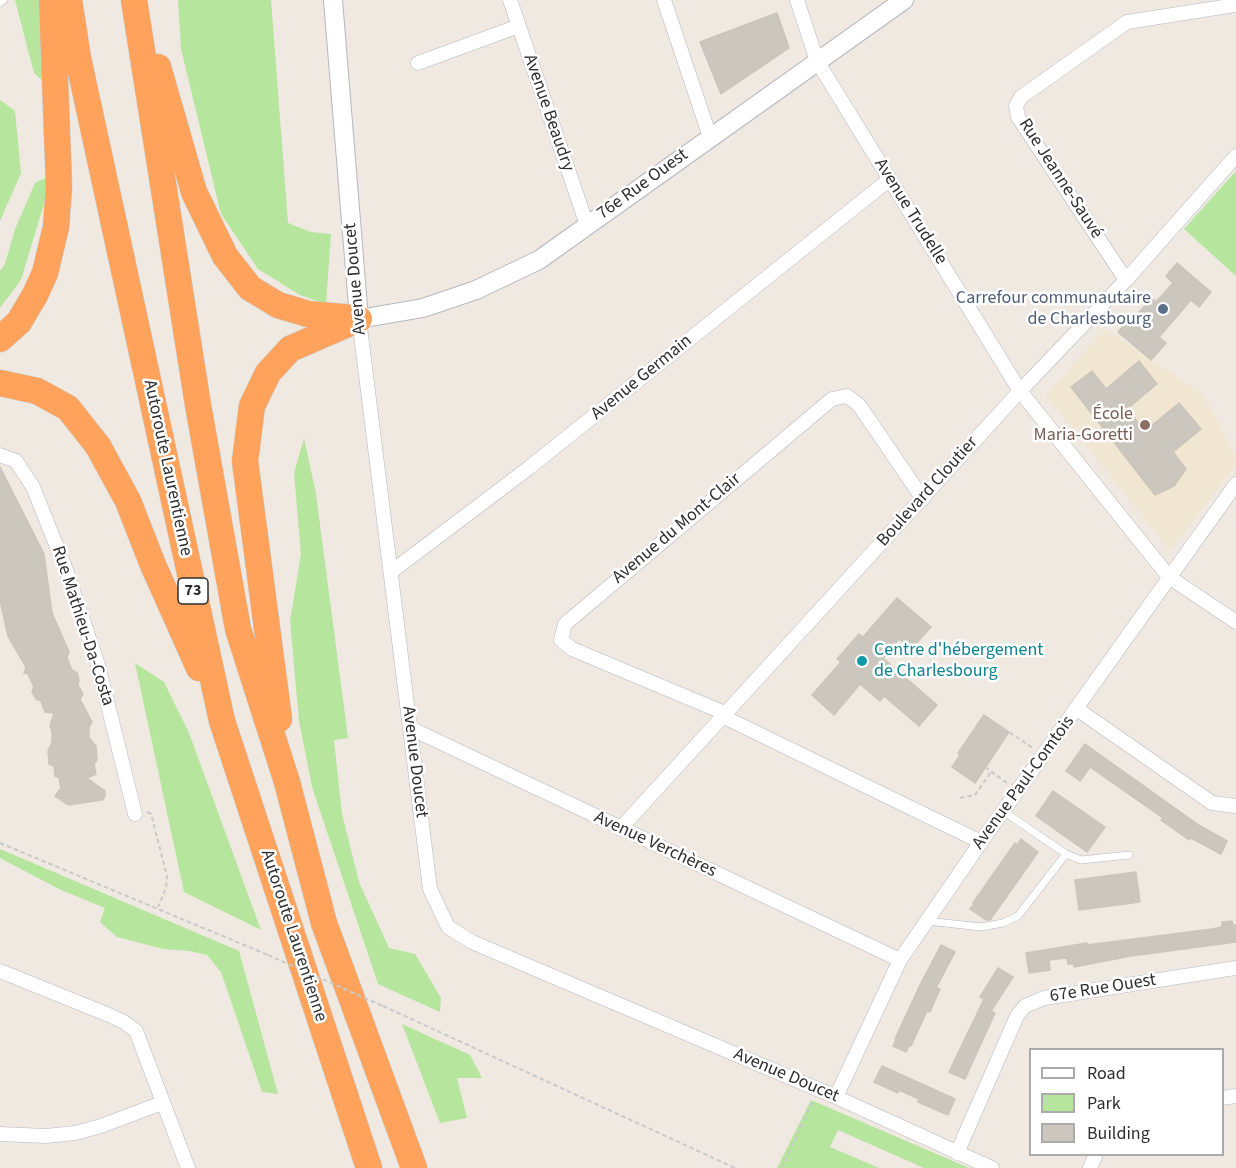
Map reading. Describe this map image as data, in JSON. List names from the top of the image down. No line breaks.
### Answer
{"streets":{"highway":["Autoroute Laurentienne","73"],"street":["Avenue Beaudry","Rue Jeanne-Sauvé","76e Rue Ouest","Avenue Trudelle","Avenue Doucet","Avenue Germain","Boulevard Cloutier","Avenue du Mont-Clair","Rue Mathieu-Da-Costa","Avenue Paul-Comtois","Avenue Verchères","67e Rue Ouest"]},"crossings":[["Avenue Beaudry","76e Rue Ouest"],["Rue Jeanne-Sauvé","Boulevard Cloutier"],["76e Rue Ouest","Avenue Trudelle"],["76e Rue Ouest","Avenue Doucet"],["Avenue Trudelle","Avenue Germain"],["Avenue Trudelle","Boulevard Cloutier"],["Avenue Trudelle","Avenue Paul-Comtois"],["Avenue Doucet","Avenue Germain"],["Avenue Doucet","Avenue Paul-Comtois"],["Avenue Doucet","Avenue Verchères"],["Avenue Doucet","67e Rue Ouest"],["Boulevard Cloutier","Avenue du Mont-Clair"],["Boulevard Cloutier","Avenue Verchères"],["Avenue du Mont-Clair","Avenue Paul-Comtois"],["Avenue Paul-Comtois","Avenue Verchères"]],"places":["Carrefour communautaire de Charlesbourg","École Maria-Goretti","Centre d'hébergement de Charlesbourg"],"legend":["Road","Park","Building"]}
